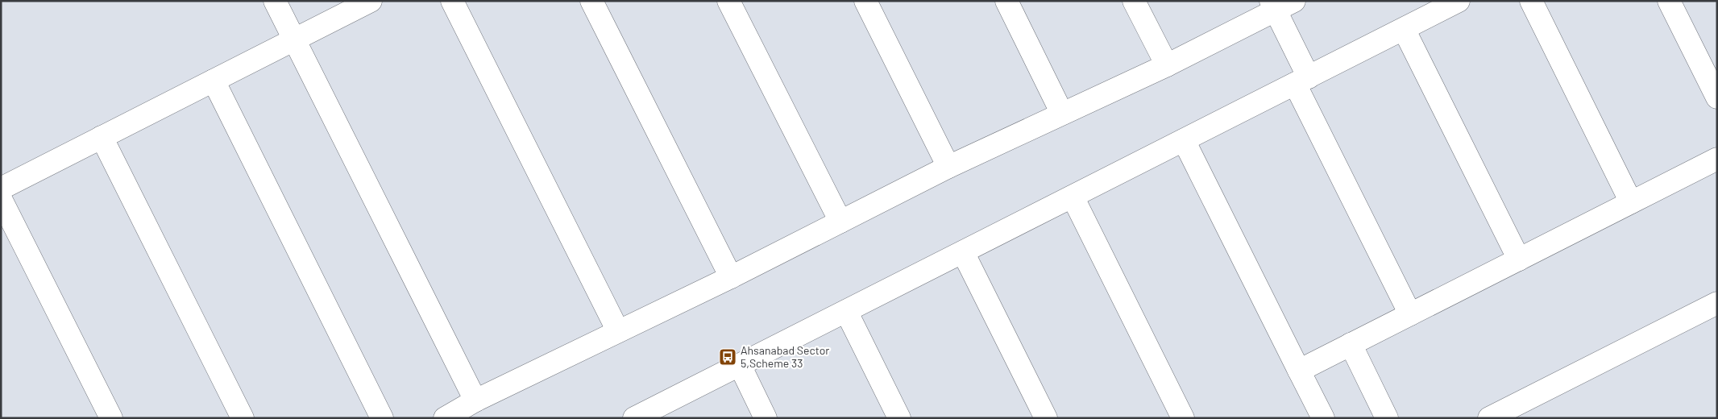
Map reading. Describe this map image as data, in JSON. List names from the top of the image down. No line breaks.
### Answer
{"places":{"bus stop":["Ahsanabad Sector 5,Scheme 33"]}}
